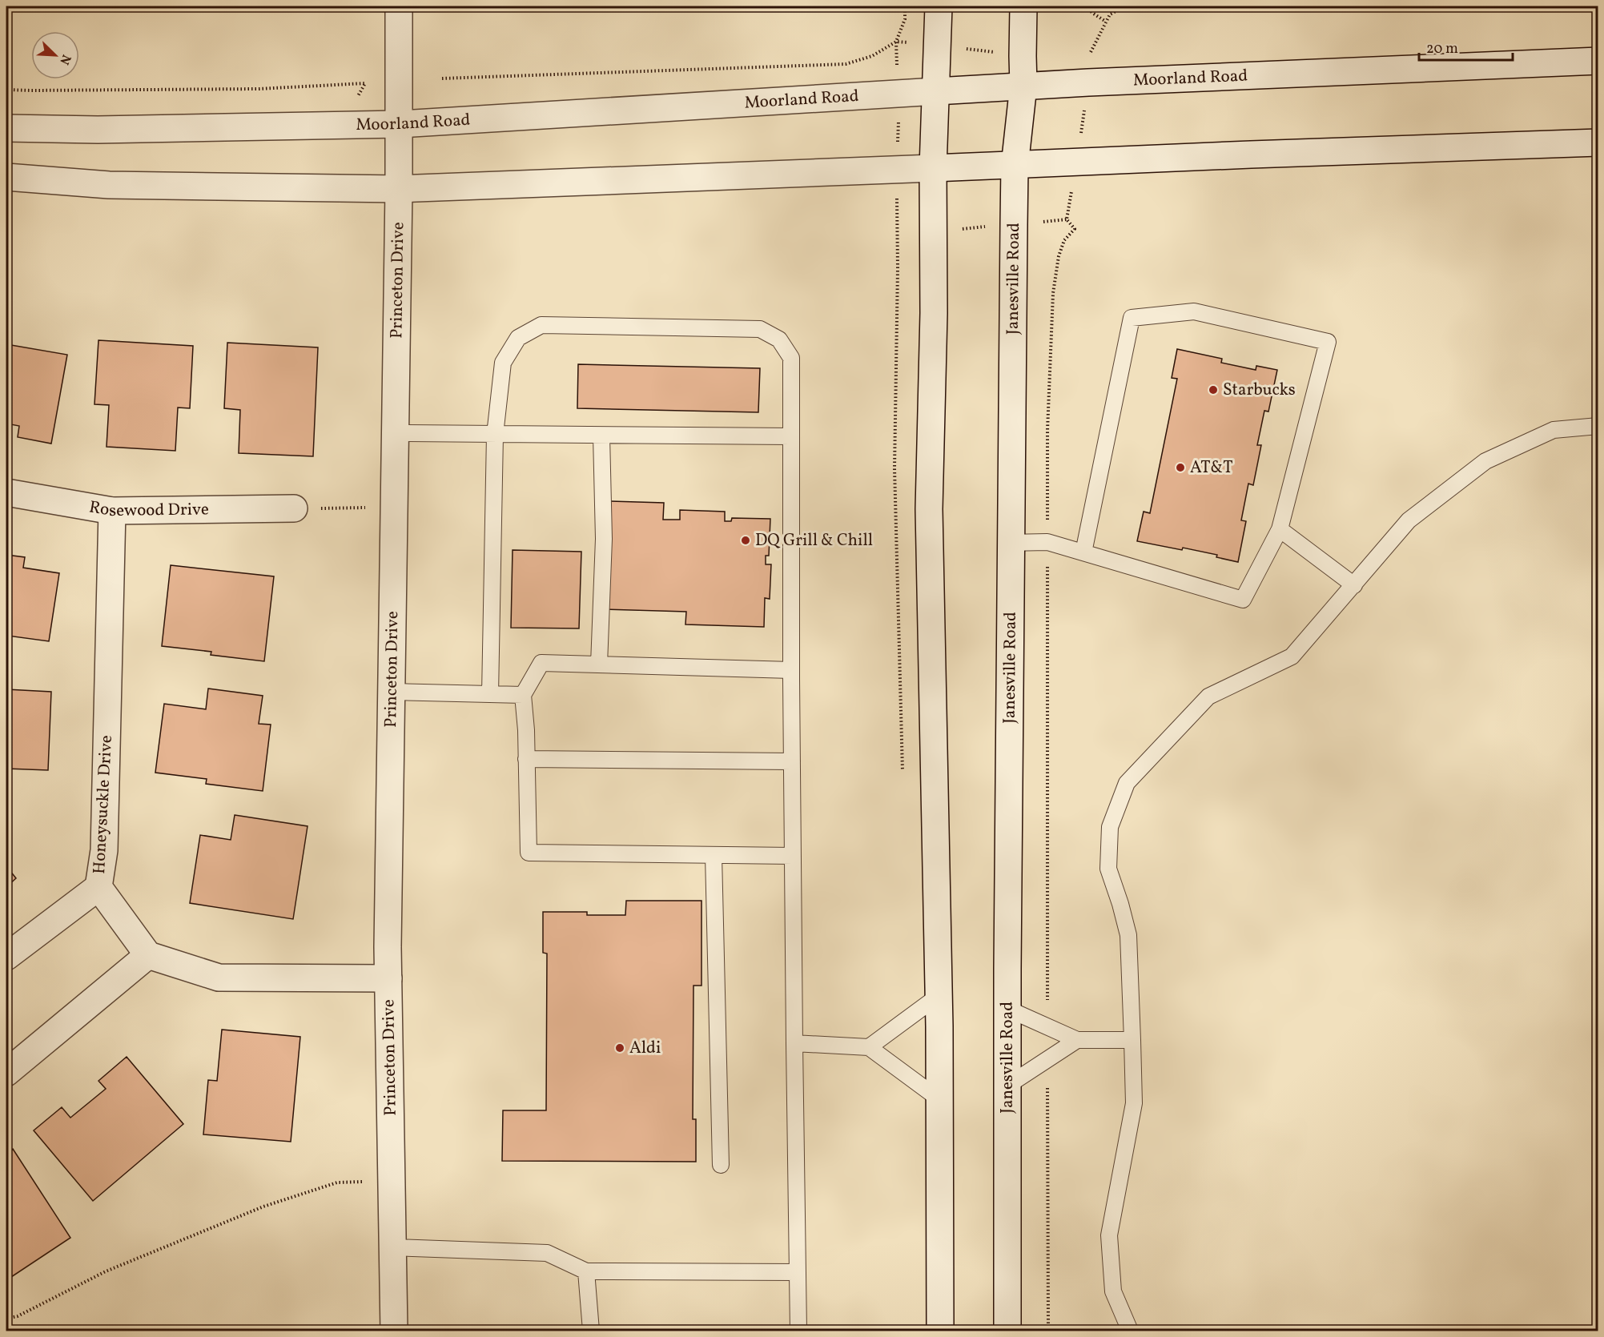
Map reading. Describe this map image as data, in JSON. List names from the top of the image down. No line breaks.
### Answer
{"streets":{"street":["Moorland Road","Princeton Drive","Janesville Road","Rosewood Drive","Honeysuckle Drive"]},"crossings":[["Moorland Road","Princeton Drive"],["Moorland Road","Janesville Road"],["Rosewood Drive","Honeysuckle Drive"]],"places":["Starbucks","AT&T","DQ Grill & Chill","Aldi"],"scale_bar":"20 m","north":"bottom right"}
